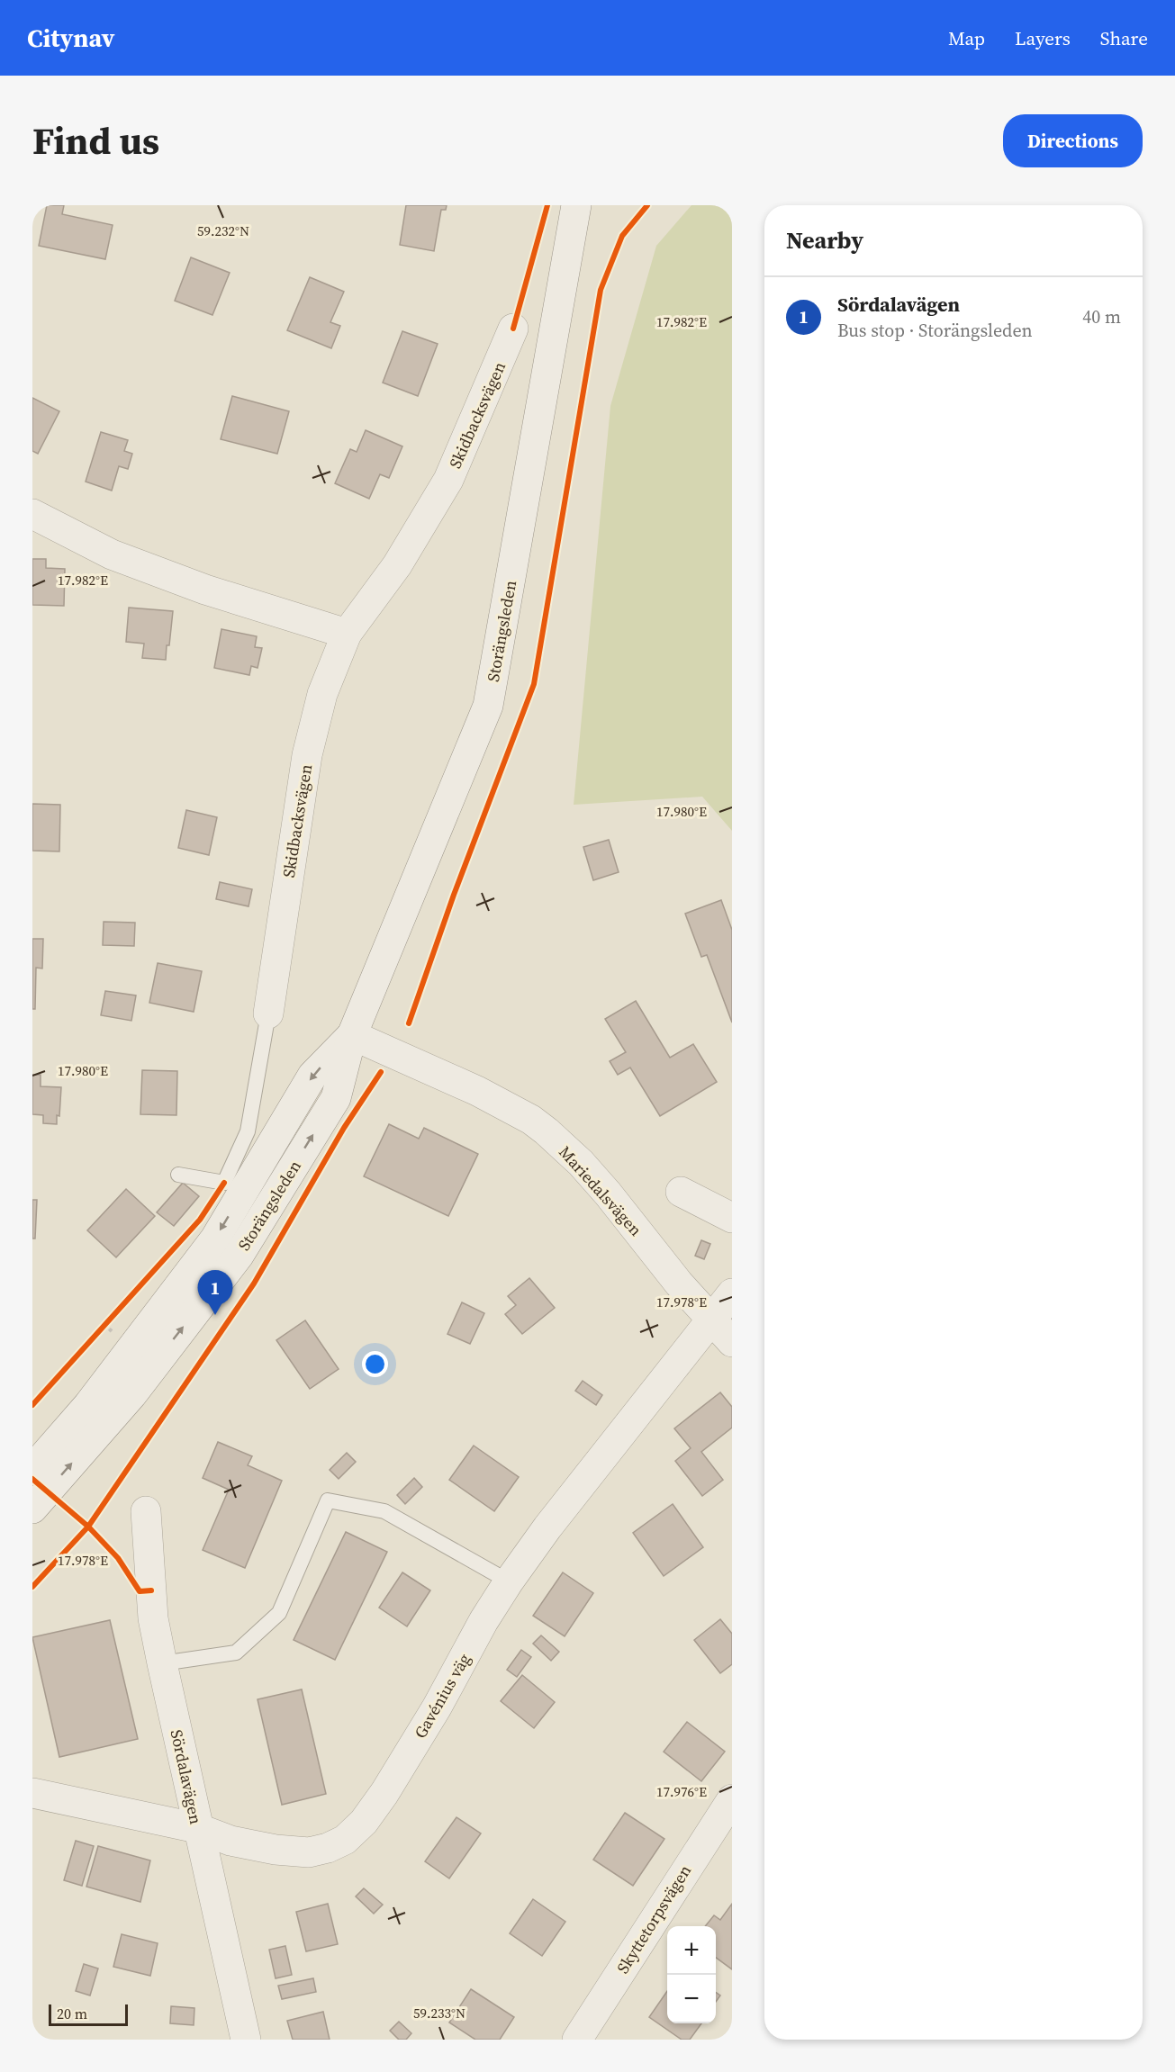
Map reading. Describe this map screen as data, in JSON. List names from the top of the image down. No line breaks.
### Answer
{"streets":{"street":["Skidbacksvägen","Storängsleden","Mariedalsvägen","Gavénius väg","Sördalavägen","Skyttetorpsvägen"]},"crossings":[["Storängsleden","Mariedalsvägen"],["Mariedalsvägen","Gavénius väg"],["Gavénius väg","Sördalavägen"]],"scale_bar":"20 m","page":{"header":"Citynav","nav":["Map","Layers","Share"],"title":"Find us","buttons":"Directions","heading":"Nearby","list":[{"mark":"1","name":"Sördalavägen","note":"Bus stop · Storängsleden","value":"40 m"}],"pins":"1","map_buttons":["+","−"],"scale":"20 m"},"coordinates":["59.232°N","17.982°E","17.980°E","17.978°E","17.976°E","59.233°N"]}
